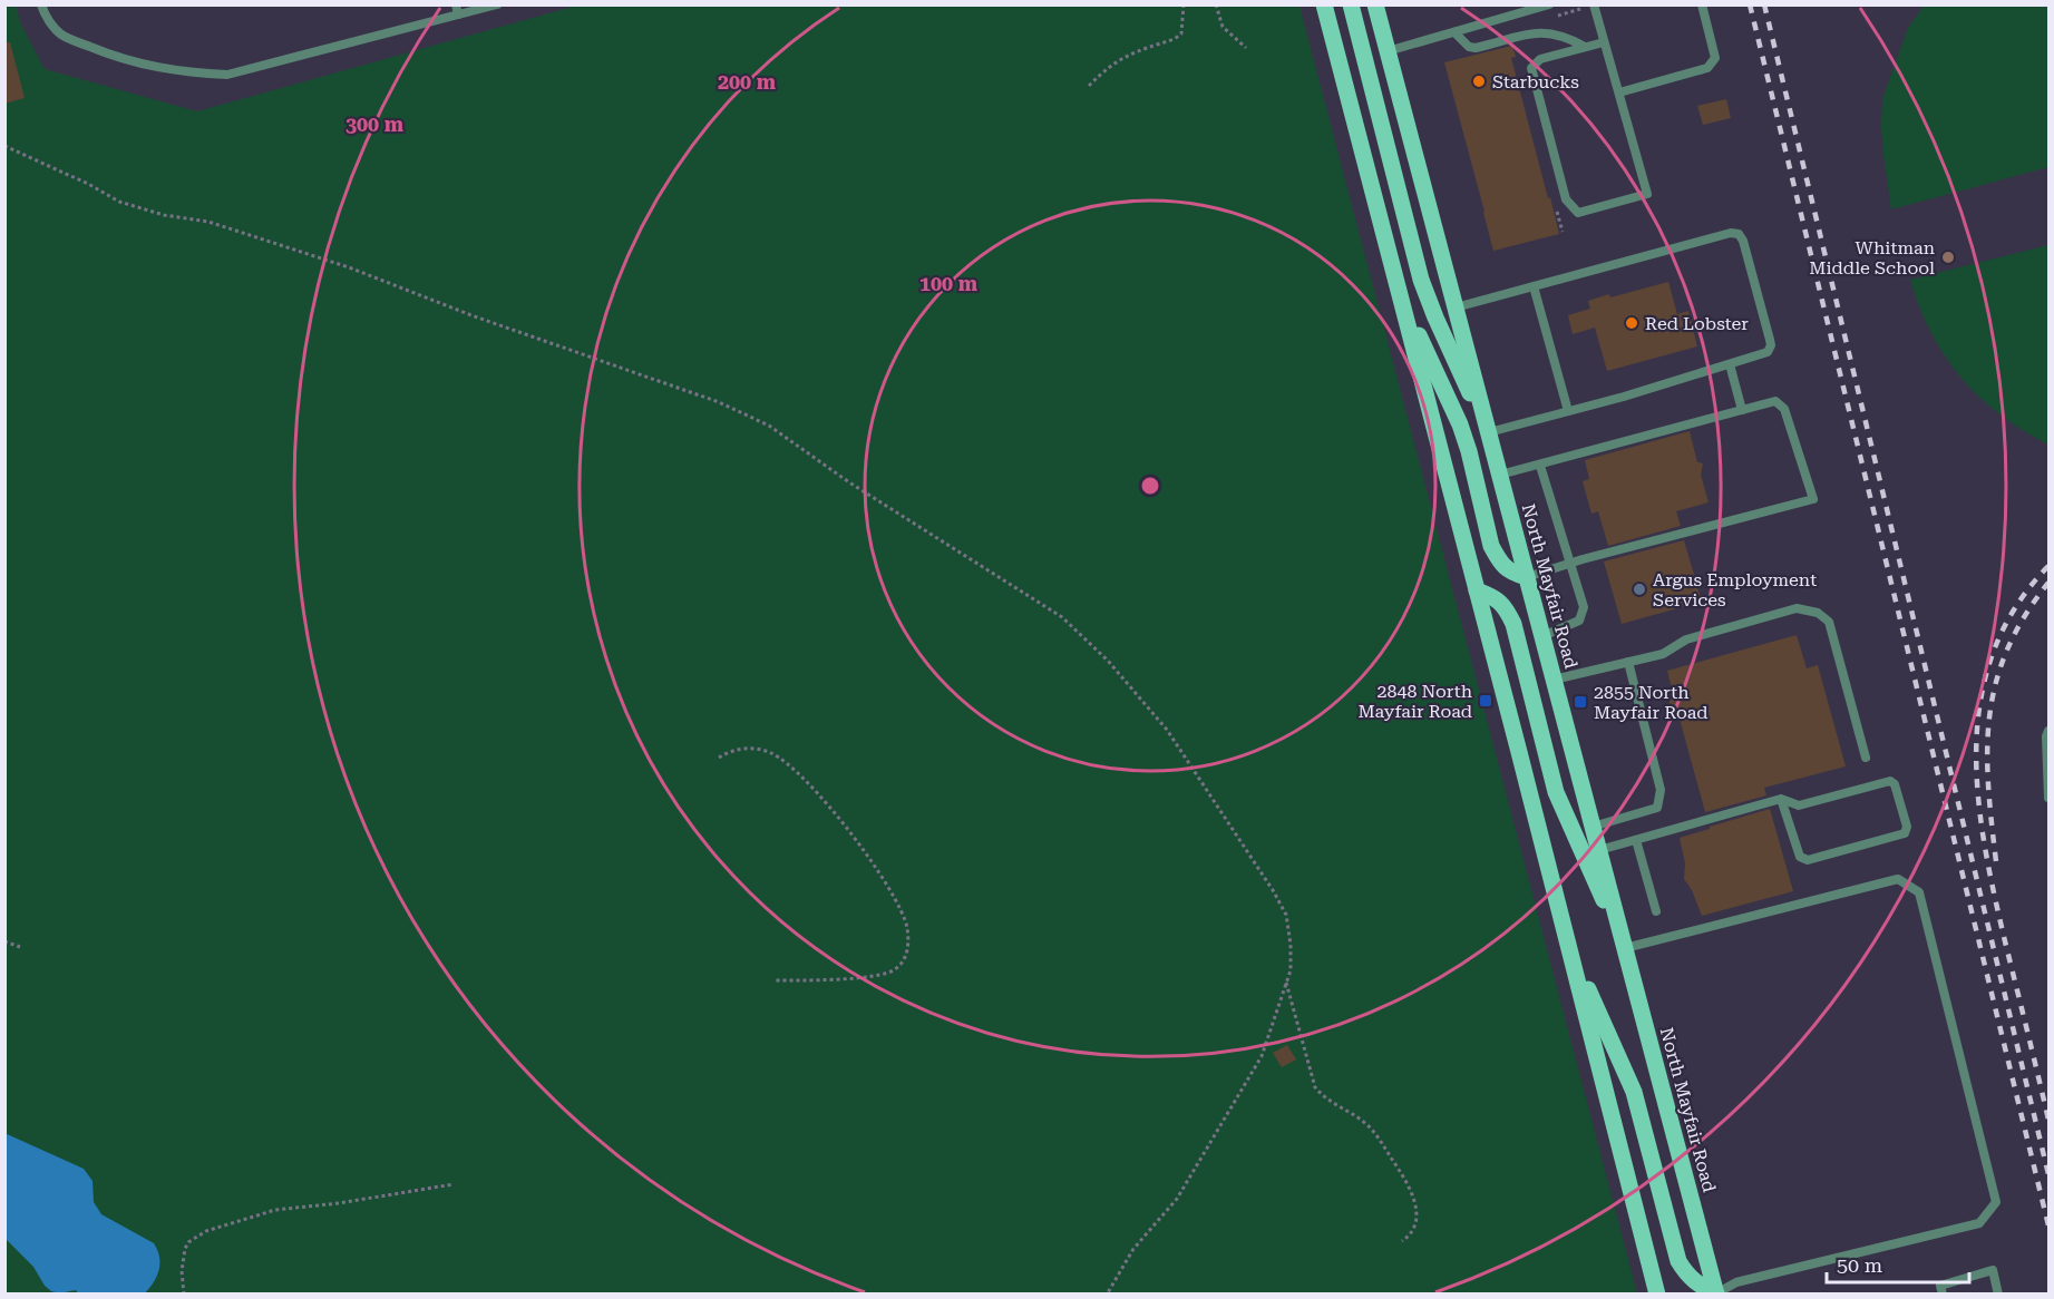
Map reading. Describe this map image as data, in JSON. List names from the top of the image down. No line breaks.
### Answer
{"streets":{"main road":["North Mayfair Road"]},"places":{"other":["Starbucks","Whitman Middle School","Red Lobster","Argus Employment Services"],"transit":["2848 North Mayfair Road","2855 North Mayfair Road"]},"scale_bar":"50 m","rings":["200 m","300 m","100 m"]}
